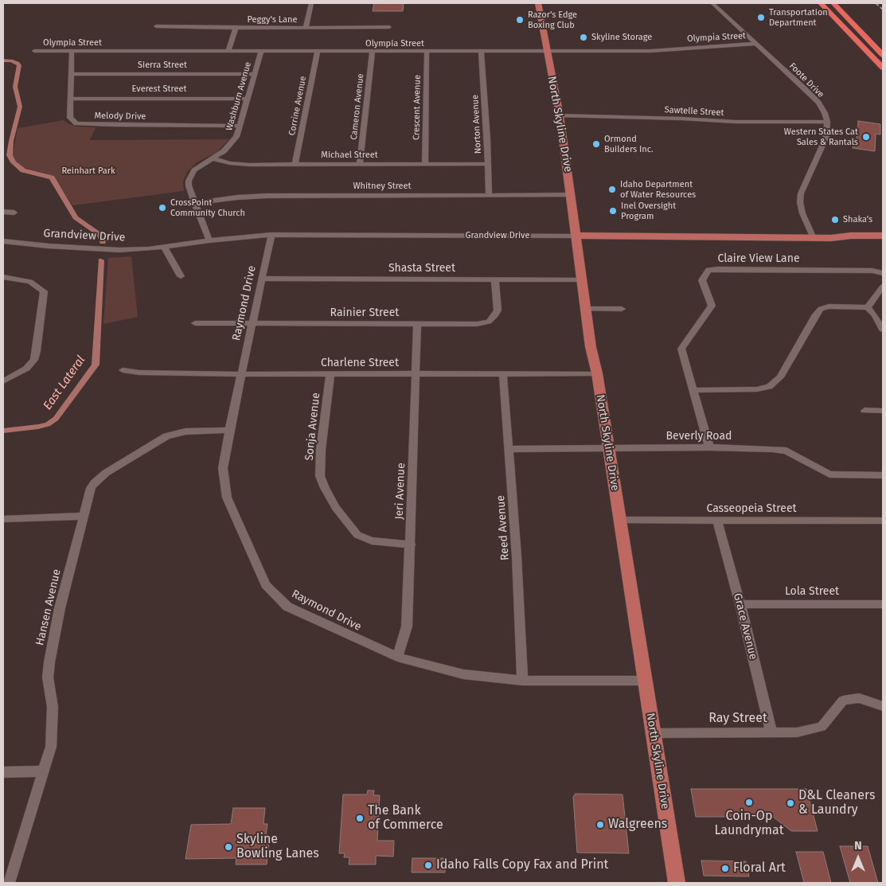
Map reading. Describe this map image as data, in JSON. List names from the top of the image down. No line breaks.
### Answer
{"streets":{"main road":["North Skyline Drive","Grandview Drive"],"street":["Peggy's Lane","Olympia Street","Sierra Street","Foote Drive","Everest Street","Washburn Avenue","Corrine Avenue","Cameron Avenue","Crescent Avenue","Sawtelle Street","Melody Drive","Norton Avenue","Michael Street","Whitney Street","Claire View Lane","Shasta Street","Raymond Drive","Rainier Street","Charlene Street","Sonja Avenue","Beverly Road","Jeri Avenue","Casseopeia Street","Reed Avenue","Lola Street","Hansen Avenue","Grace Avenue","Ray Street"]},"crossings":[["Olympia Street","Foote Drive"],["Olympia Street","Washburn Avenue"],["Olympia Street","Corrine Avenue"],["Olympia Street","Cameron Avenue"],["Olympia Street","Crescent Avenue"],["Olympia Street","Melody Drive"],["Olympia Street","Norton Avenue"],["Olympia Street","North Skyline Drive"],["Sierra Street","Washburn Avenue"],["Sierra Street","Melody Drive"],["Foote Drive","Sawtelle Street"],["Everest Street","Washburn Avenue"],["Everest Street","Melody Drive"],["Washburn Avenue","Melody Drive"],["Washburn Avenue","Michael Street"],["Washburn Avenue","Whitney Street"],["Washburn Avenue","Grandview Drive"],["Corrine Avenue","Michael Street"],["Cameron Avenue","Michael Street"],["Crescent Avenue","Michael Street"],["Sawtelle Street","North Skyline Drive"],["Norton Avenue","Michael Street"],["Norton Avenue","Whitney Street"],["North Skyline Drive","Whitney Street"],["North Skyline Drive","Grandview Drive"],["North Skyline Drive","Shasta Street"],["North Skyline Drive","Raymond Drive"],["North Skyline Drive","Charlene Street"],["North Skyline Drive","Beverly Road"],["North Skyline Drive","Casseopeia Street"],["North Skyline Drive","Ray Street"],["Grandview Drive","Raymond Drive"],["Claire View Lane","Beverly Road"],["Shasta Street","Raymond Drive"],["Shasta Street","Rainier Street"],["Raymond Drive","Rainier Street"],["Raymond Drive","Charlene Street"],["Raymond Drive","Jeri Avenue"],["Raymond Drive","Reed Avenue"],["Raymond Drive","Hansen Avenue"],["Rainier Street","Jeri Avenue"],["Charlene Street","Sonja Avenue"],["Charlene Street","Jeri Avenue"],["Charlene Street","Reed Avenue"],["Sonja Avenue","Jeri Avenue"],["Beverly Road","Reed Avenue"],["Casseopeia Street","Grace Avenue"],["Lola Street","Grace Avenue"],["Grace Avenue","Ray Street"]],"water":["East Lateral"],"parks":["Reinhart Park"],"places":["Transportation Department","Razor's Edge Boxing Club","Skyline Storage","Western States Cat Sales & Rantals","Ormond Builders Inc.","Idaho Department of Water Resources","CrossPoint Community Church","Inel Oversight Program","Shaka's","Coin-Op Laundrymat","D&L Cleaners & Laundry","The Bank of Commerce","Walgreens","Skyline Bowling Lanes","Idaho Falls Copy Fax and Print","Floral Art"],"north":"top"}
